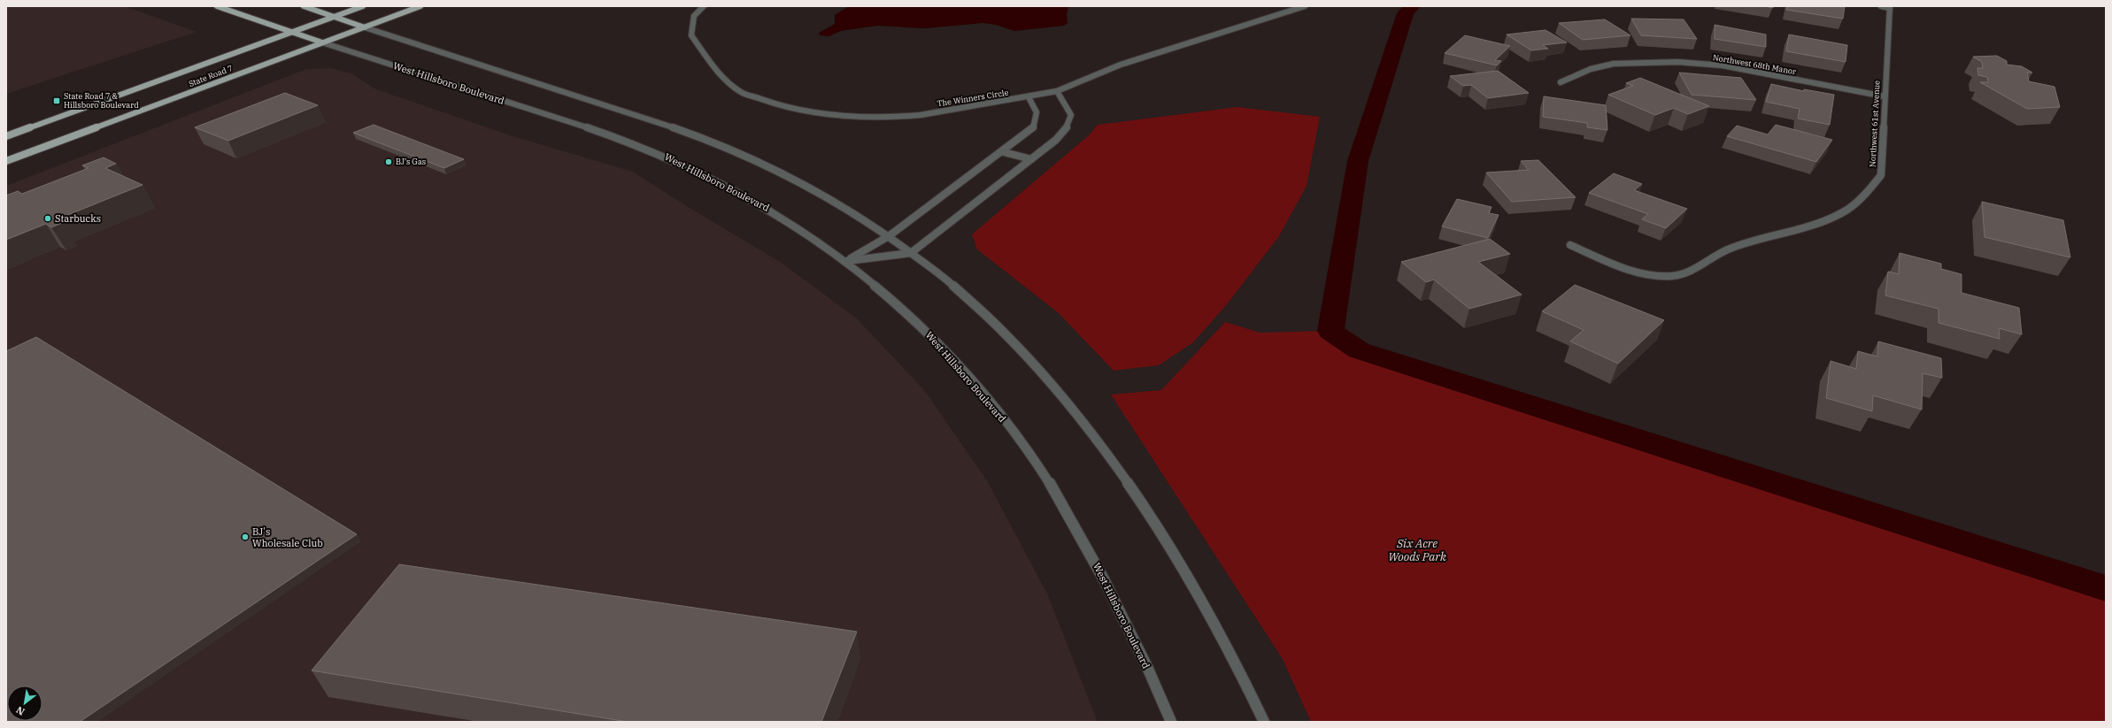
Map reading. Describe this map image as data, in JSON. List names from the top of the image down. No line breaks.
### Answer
{"streets":{"main road":["State Road 7","West Hillsboro Boulevard"],"street":["Northwest 68th Manor","The Winners Circle","Northwest 61st Avenue"]},"crossings":[["Northwest 68th Manor","Northwest 61st Avenue"],["State Road 7","West Hillsboro Boulevard"]],"parks":["Six Acre Woods Park"],"places":{"transit":["State Road 7 & Hillsboro Boulevard"],"other":["BJ’s Gas","Starbucks","BJ's Wholesale Club"]},"north":"bottom left"}
